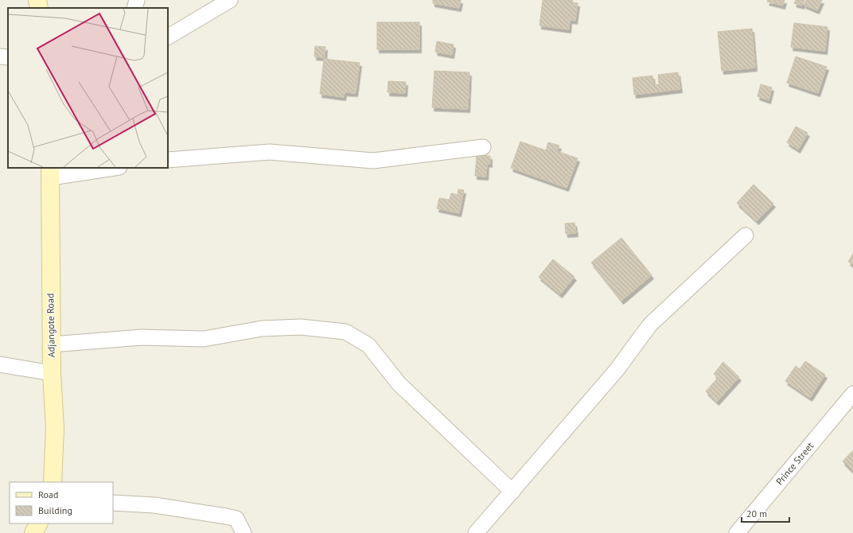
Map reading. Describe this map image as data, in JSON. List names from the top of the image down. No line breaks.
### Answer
{"streets":{"street":["Adjangote Road","Prince Street"]},"legend":["Road","Building"],"scale_bar":"20 m"}
